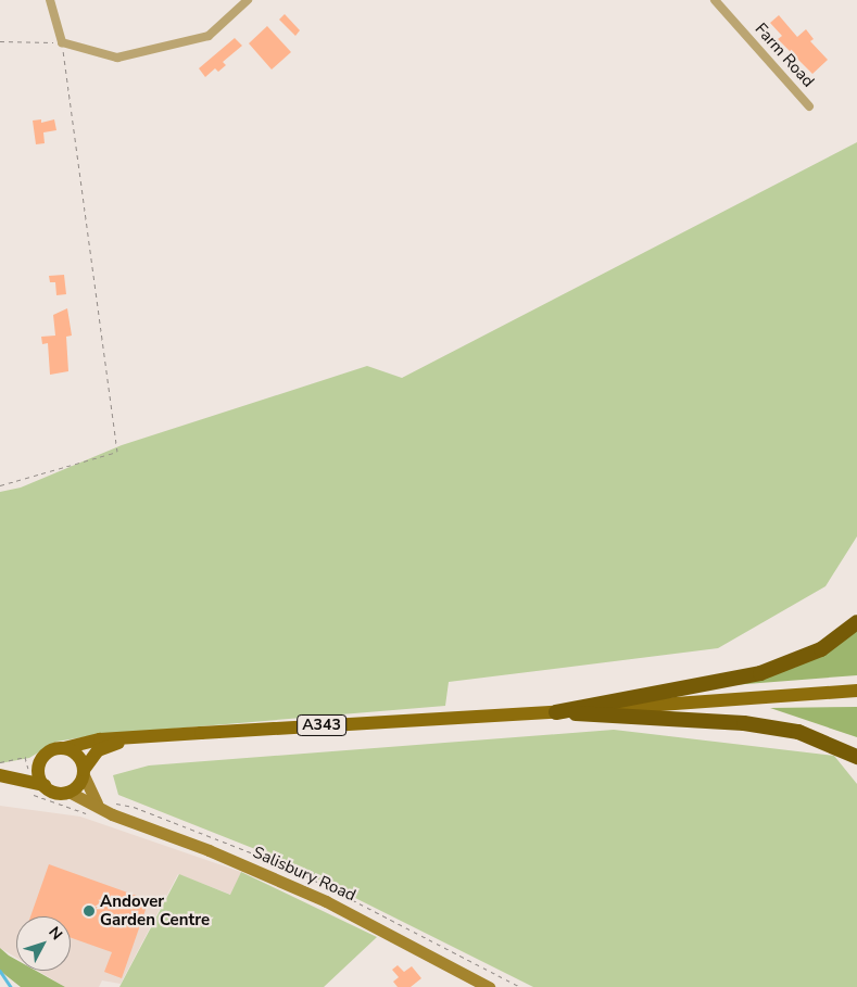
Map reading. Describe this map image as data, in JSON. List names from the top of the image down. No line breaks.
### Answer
{"streets":{"main road":["A343"],"street":["Farm Road","Salisbury Road"]},"crossings":[["A343","Salisbury Road"]],"places":["Andover Garden Centre"],"north":"top right"}
